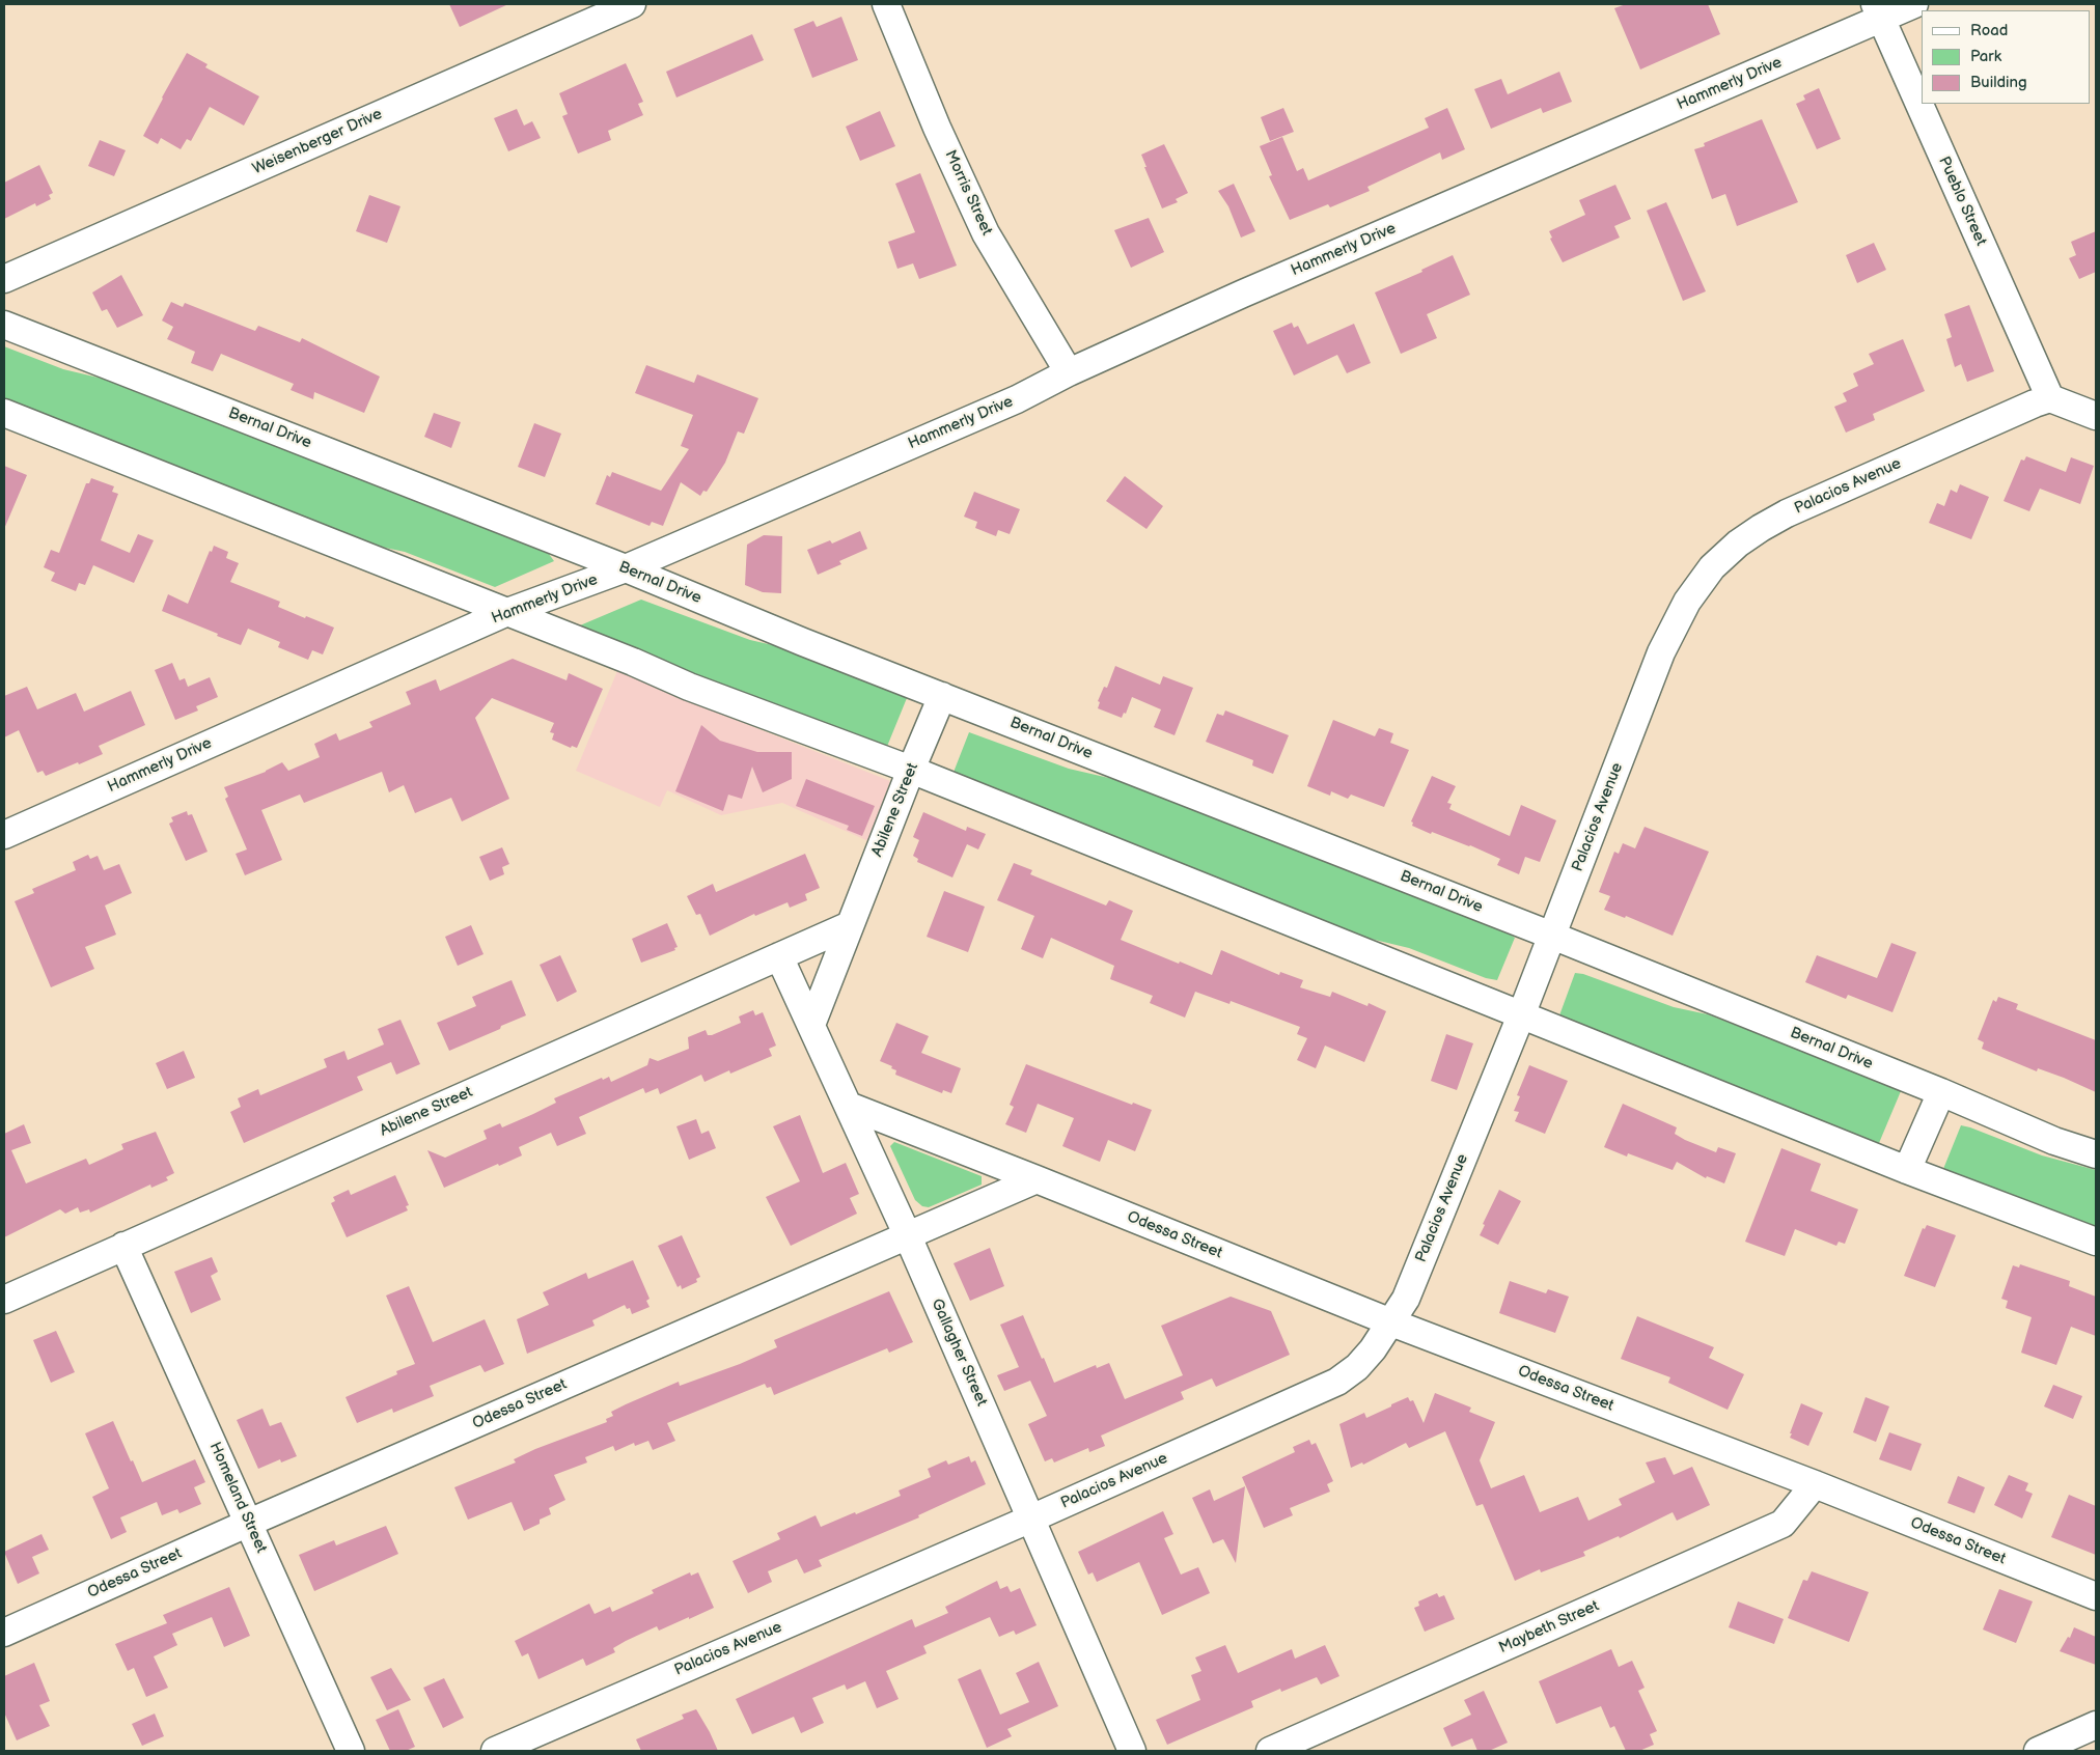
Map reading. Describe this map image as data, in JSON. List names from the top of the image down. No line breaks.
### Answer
{"streets":{"street":["Hammerly Drive","Weisenberger Drive","Morris Street","Pueblo Street","Bernal Drive","Palacios Avenue","Abilene Street","Odessa Street","Gallagher Street","Homeland Street","Maybeth Street"]},"crossings":[["Hammerly Drive","Morris Street"],["Hammerly Drive","Pueblo Street"],["Hammerly Drive","Bernal Drive"],["Pueblo Street","Palacios Avenue"],["Bernal Drive","Palacios Avenue"],["Bernal Drive","Abilene Street"],["Palacios Avenue","Odessa Street"],["Palacios Avenue","Gallagher Street"],["Abilene Street","Gallagher Street"],["Abilene Street","Homeland Street"],["Odessa Street","Gallagher Street"],["Odessa Street","Homeland Street"],["Odessa Street","Maybeth Street"]],"legend":["Road","Park","Building"]}
